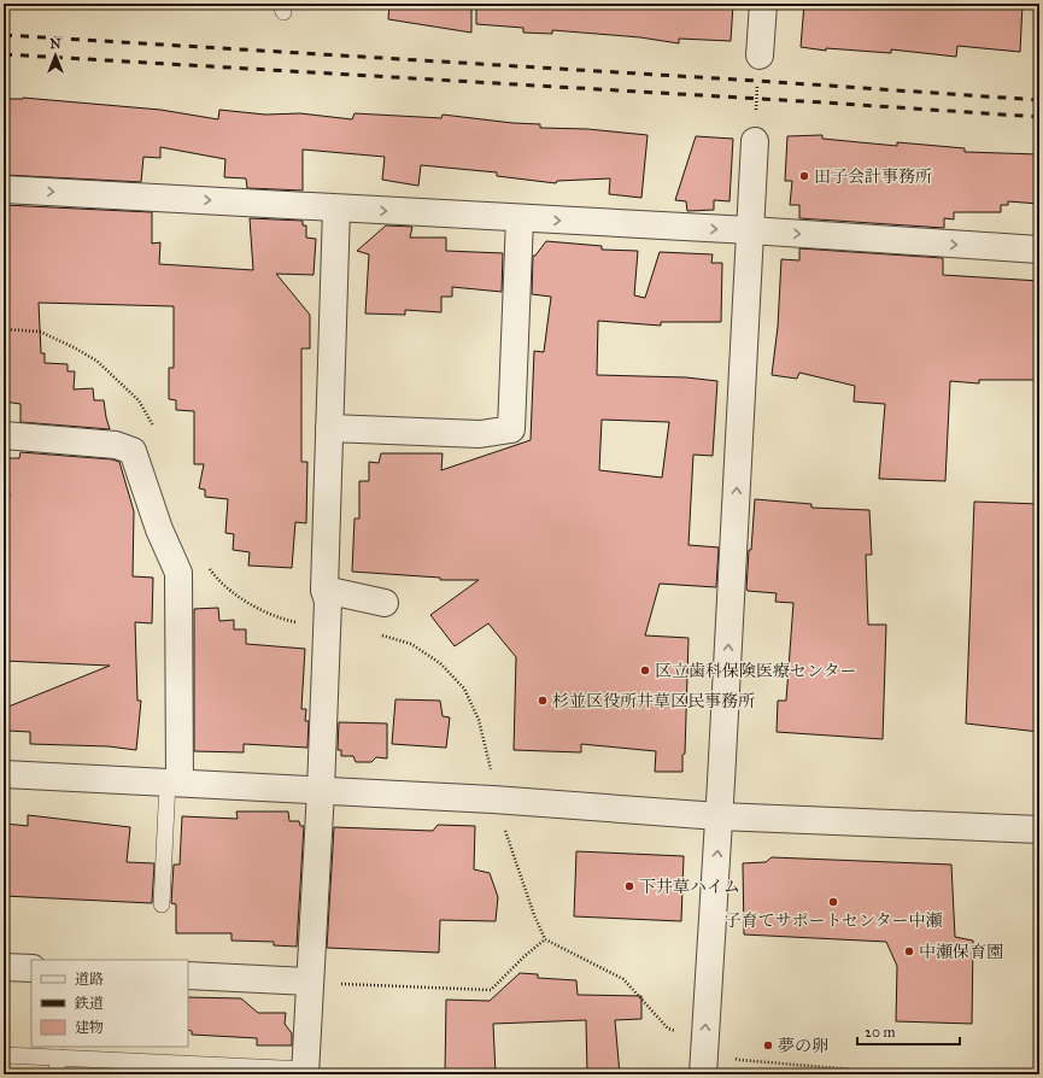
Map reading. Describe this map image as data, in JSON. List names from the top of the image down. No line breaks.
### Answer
{"places":["田子会計事務所","区立歯科保険医療センター","杉並区役所井草区民事務所","下井草ハイム","子育てサポートセンター中瀬","中瀬保育園","夢の卵"],"legend":["道路","鉄道","建物"],"scale_bar":"20 m","north":"top"}
